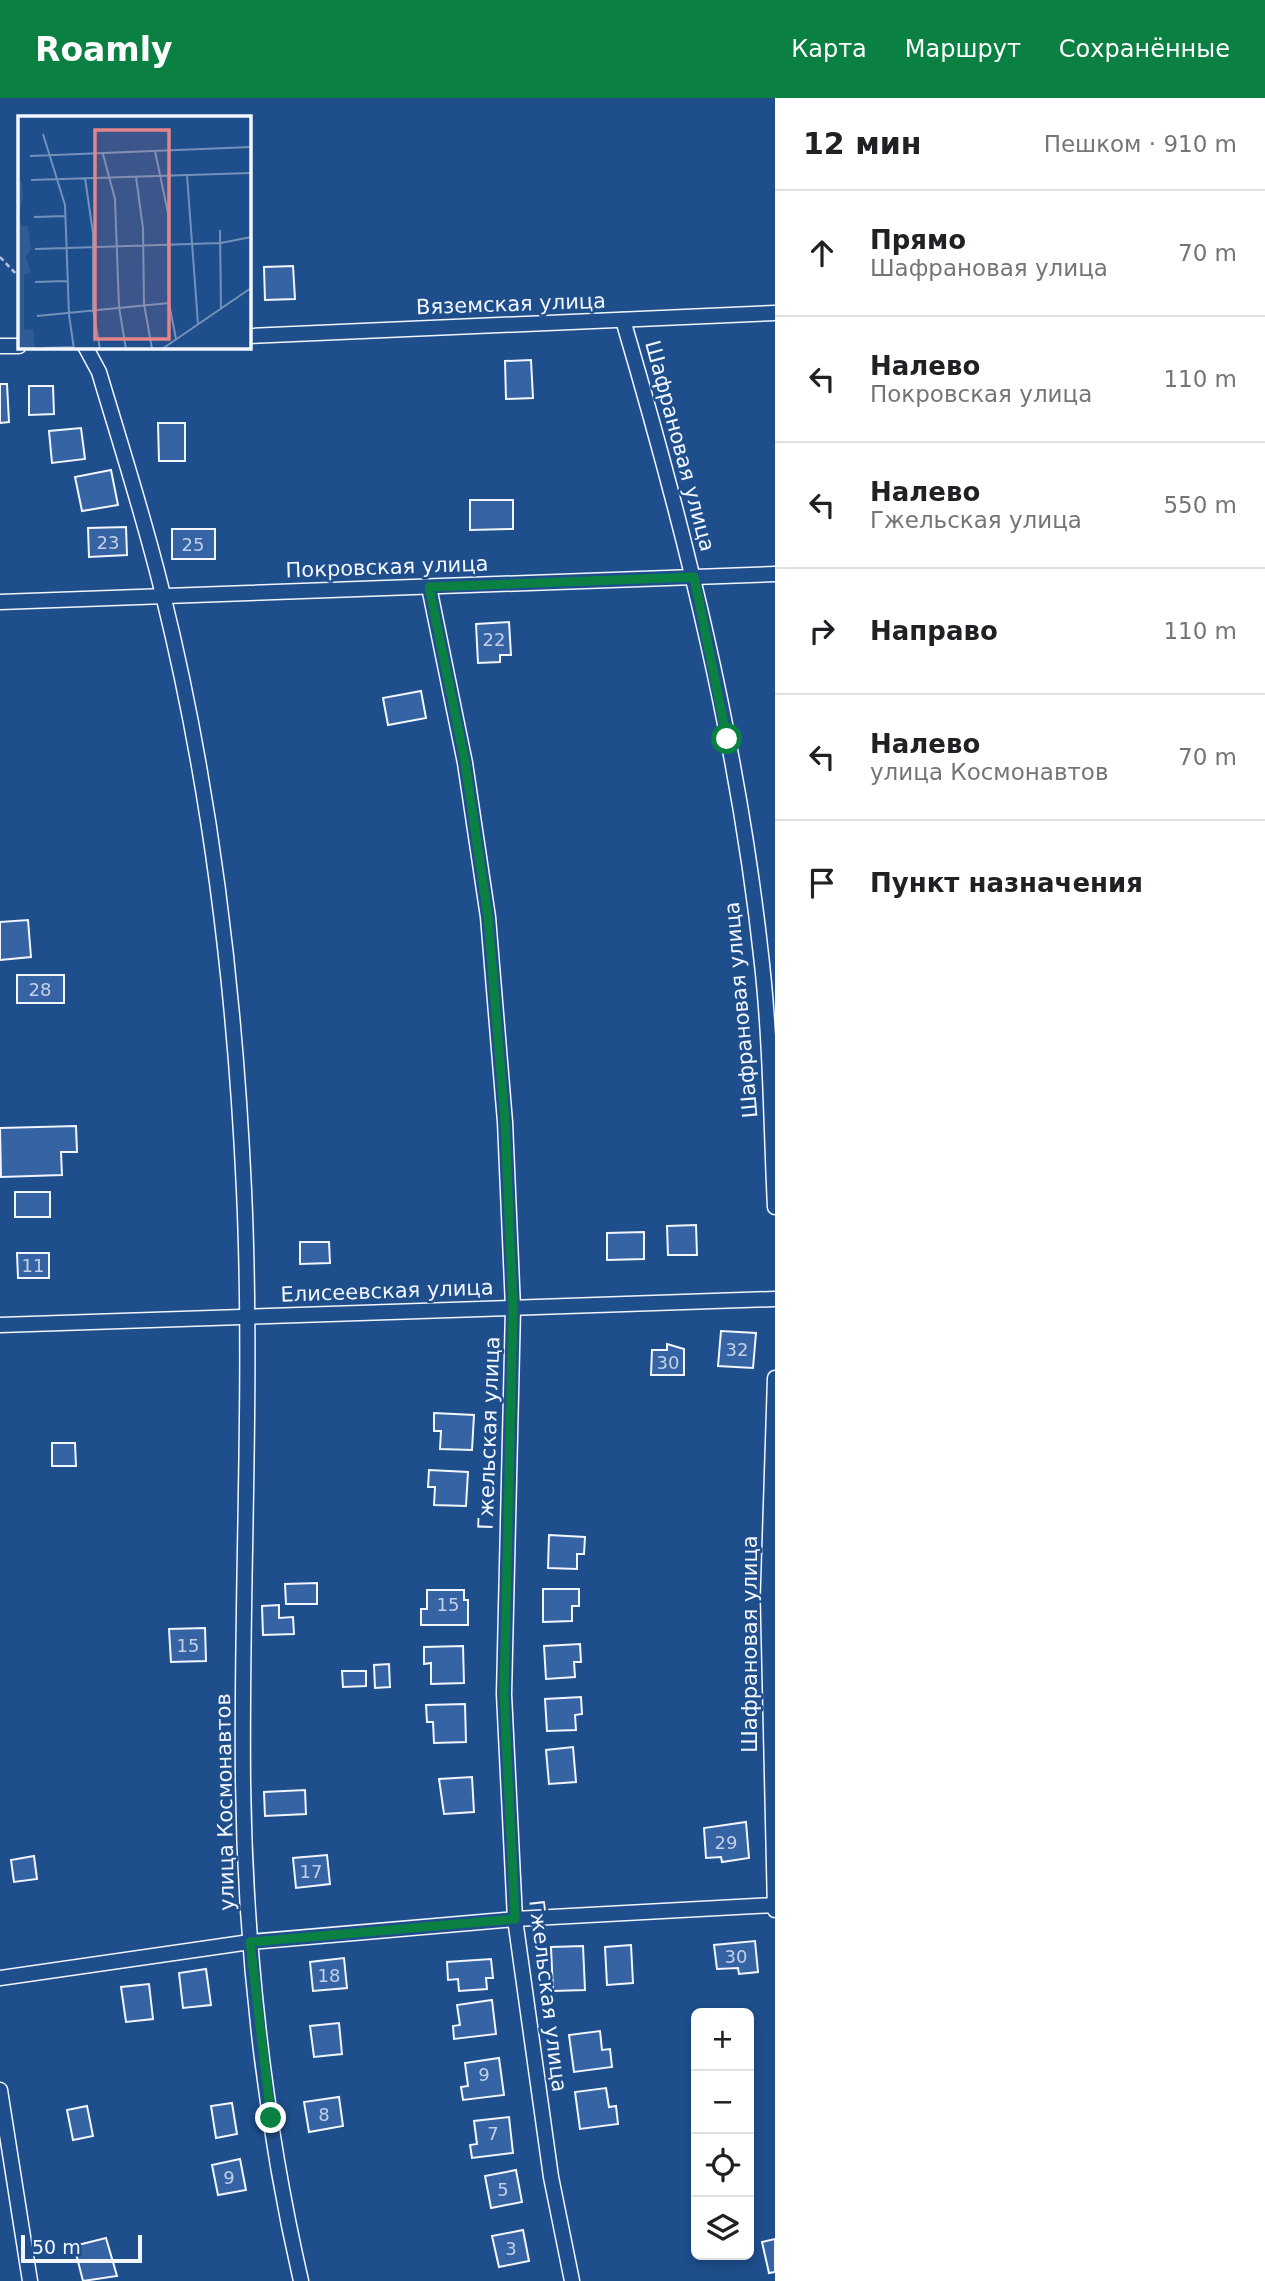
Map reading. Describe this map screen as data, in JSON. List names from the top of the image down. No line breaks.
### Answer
{"streets":{"street":["Вяземская улица","Шафрановая улица","Покровская улица","Елисеевская улица","Гжельская улица","улица Космонавтов"]},"crossings":[["Вяземская улица","Шафрановая улица"],["Шафрановая улица","Покровская улица"],["Покровская улица","Гжельская улица"],["Покровская улица","улица Космонавтов"],["Елисеевская улица","Гжельская улица"],["Елисеевская улица","улица Космонавтов"]],"house_numbers":["23","25","22","28","11","32","30","15","15","29","17","30","18","9","8","7","9","5","3"],"scale_bar":"50 m","page":{"header":"Roamly","nav":["Карта","Маршрут","Сохранённые"],"heading":["12 мин","Пешком · 910 m"],"list":[["Прямо","Шафрановая улица","70 m"],["Налево","Покровская улица","110 m"],["Налево","Гжельская улица","550 m"],["Направо","110 m"],["Налево","улица Космонавтов","70 m"],"Пункт назначения"],"map_buttons":["+","−"],"scale":"50 m"}}
